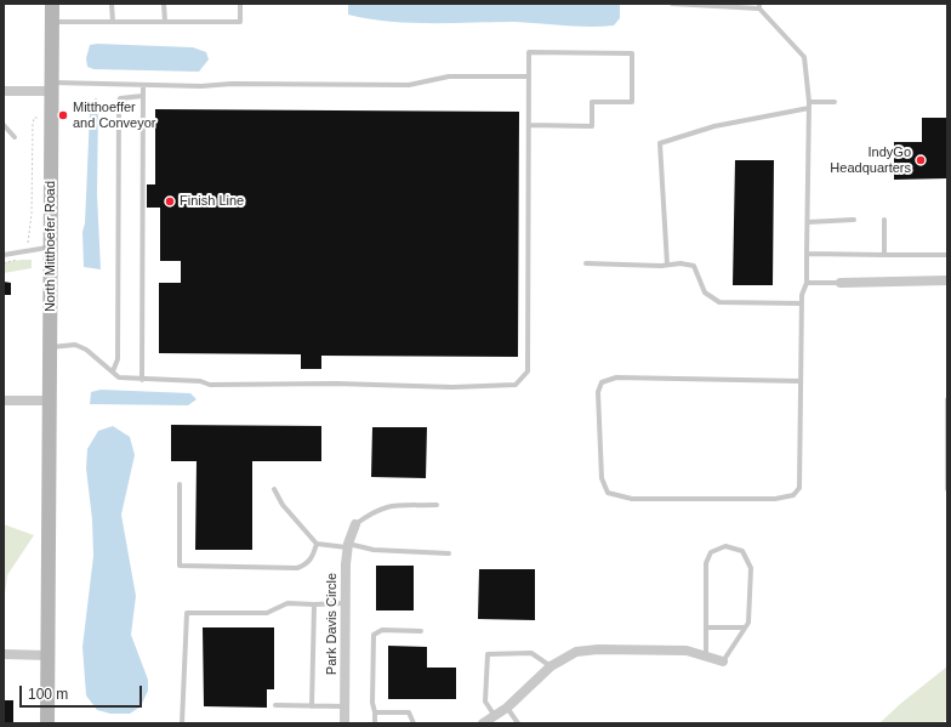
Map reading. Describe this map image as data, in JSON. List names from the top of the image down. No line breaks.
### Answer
{"streets":{"main road":["North Mitthoefer Road"],"street":["Park Davis Circle"]},"places":["Mitthoeffer and Conveyor","IndyGo Headquarters","Finish Line"],"scale_bar":"100 m"}
